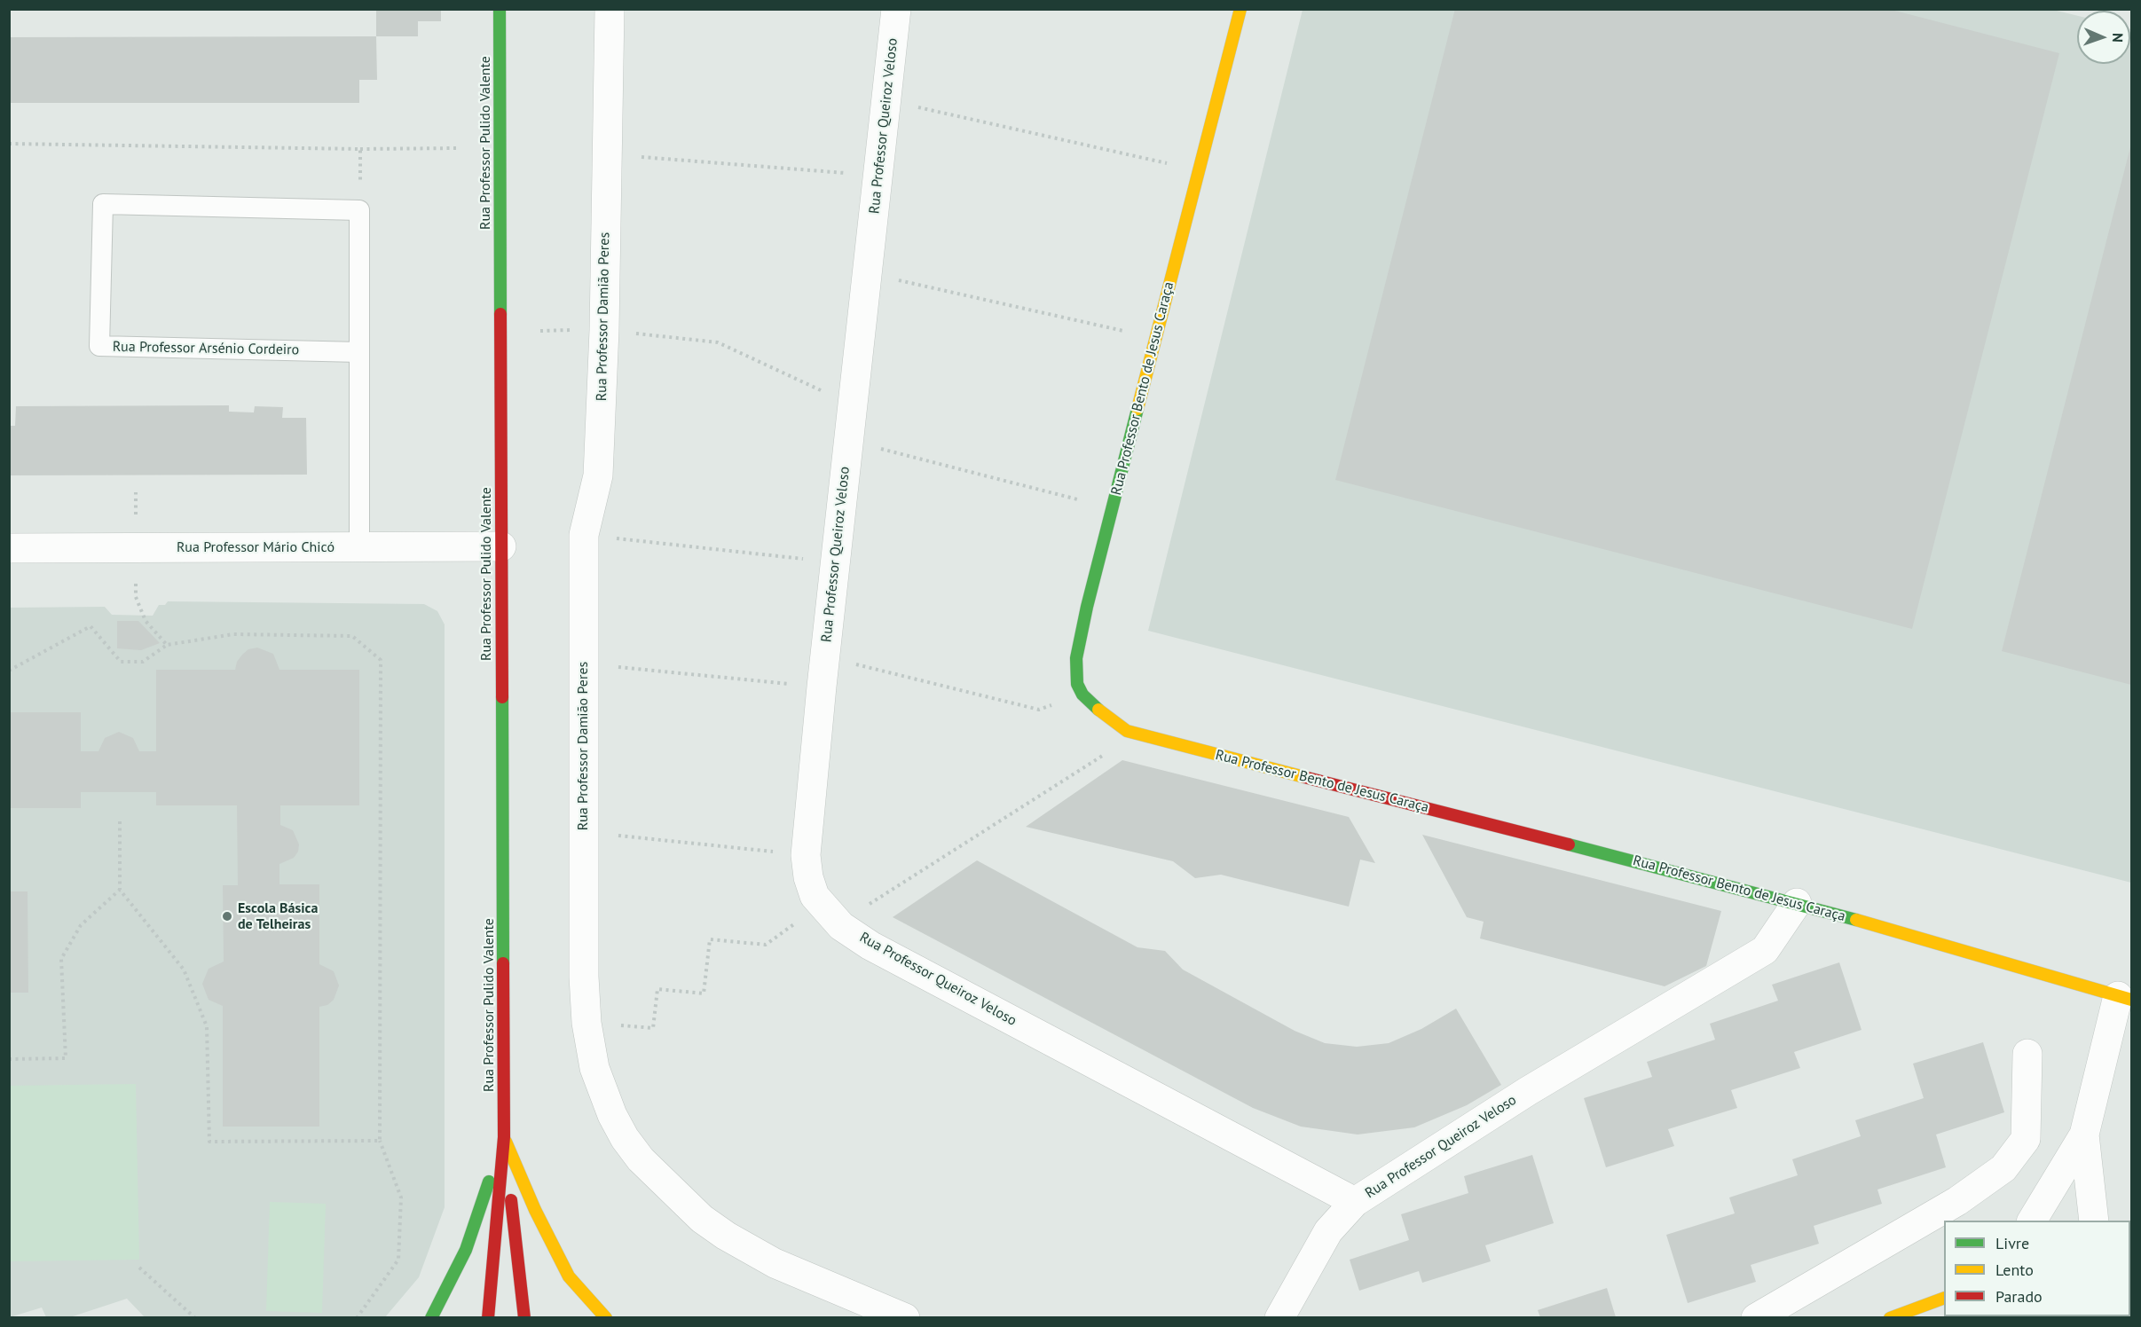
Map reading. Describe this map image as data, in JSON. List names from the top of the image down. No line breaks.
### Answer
{"streets":{"main road":["Rua Professor Pulido Valente","Rua Professor Bento de Jesus Caraça"],"street":["Rua Professor Queiroz Veloso","Rua Professor Damião Peres","Rua Professor Mário Chicó"],"lane":["Rua Professor Arsénio Cordeiro"]},"crossings":[["Rua Professor Queiroz Veloso","Rua Professor Bento de Jesus Caraça"],["Rua Professor Pulido Valente","Rua Professor Mário Chicó"]],"places":["Escola Básica de Telheiras"],"legend":["Livre","Lento","Parado"],"north":"right"}
